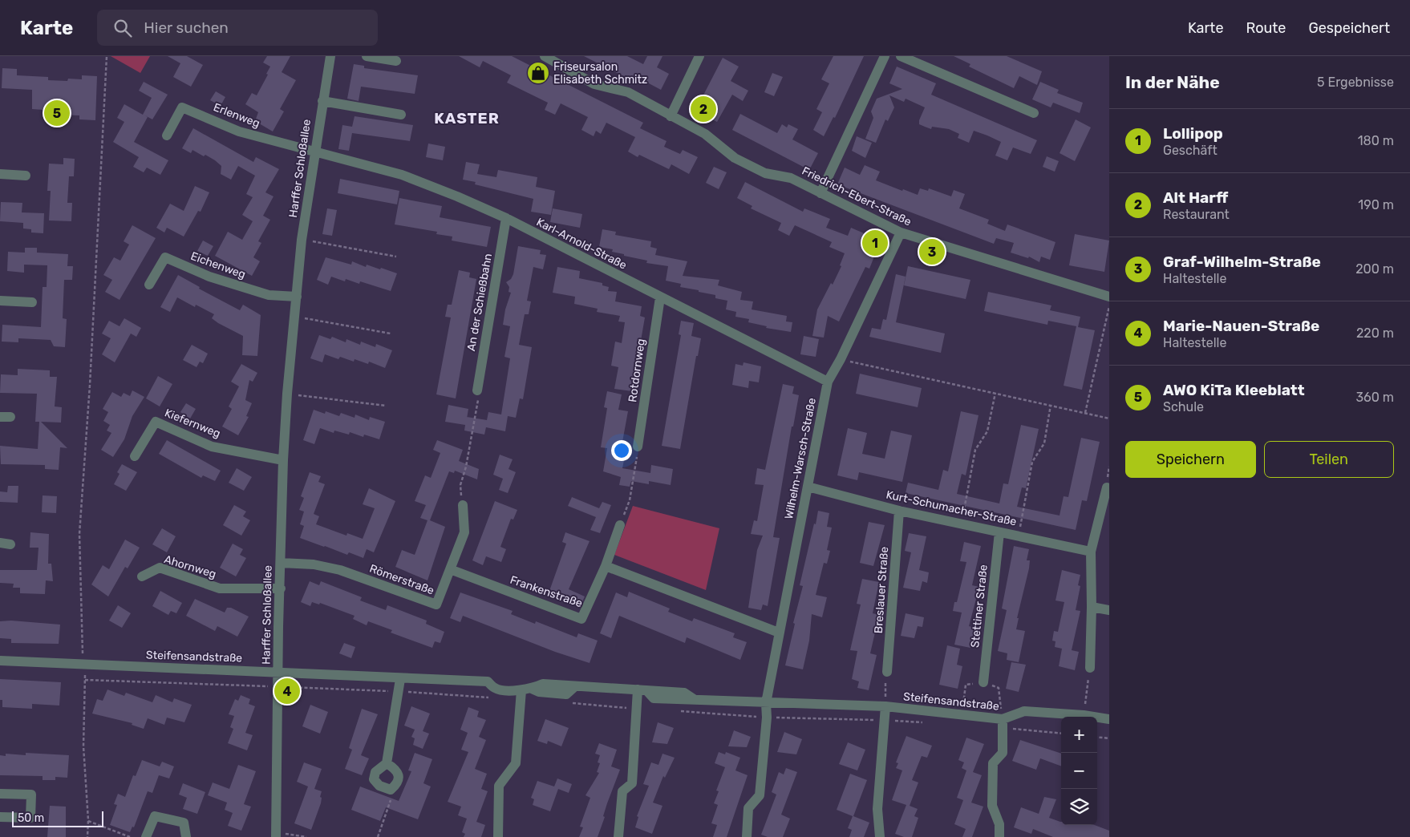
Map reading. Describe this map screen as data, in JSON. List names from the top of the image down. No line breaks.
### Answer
{"streets":{"street":["Erlenweg","Harffer Schloßallee","Friedrich-Ebert-Straße","Karl-Arnold-Straße","Eichenweg","An der Schießbahn","Rotdornweg","Kiefernweg","Wilhelm-Warsch-Straße","Kurt-Schumacher-Straße","Ahornweg","Römerstraße","Breslauer Straße","Frankenstraße","Stettiner Straße","Steifensandstraße"]},"crossings":[["Erlenweg","Harffer Schloßallee"],["Erlenweg","Karl-Arnold-Straße"],["Harffer Schloßallee","Karl-Arnold-Straße"],["Harffer Schloßallee","Eichenweg"],["Harffer Schloßallee","Kiefernweg"],["Harffer Schloßallee","Ahornweg"],["Harffer Schloßallee","Römerstraße"],["Harffer Schloßallee","Steifensandstraße"],["Friedrich-Ebert-Straße","Wilhelm-Warsch-Straße"],["Karl-Arnold-Straße","An der Schießbahn"],["Karl-Arnold-Straße","Rotdornweg"],["Karl-Arnold-Straße","Wilhelm-Warsch-Straße"],["Wilhelm-Warsch-Straße","Kurt-Schumacher-Straße"],["Wilhelm-Warsch-Straße","Steifensandstraße"],["Kurt-Schumacher-Straße","Breslauer Straße"],["Kurt-Schumacher-Straße","Stettiner Straße"],["Römerstraße","Frankenstraße"]],"districts":["KASTER"],"places":{"shop":["Friseursalon Elisabeth Schmitz"]},"scale_bar":"50 m","page":{"header":"Karte","search":"Hier suchen","nav":["Karte","Route","Gespeichert"],"heading":["In der Nähe","5 Ergebnisse"],"pins":["2","5","1","3","4"],"list":[{"mark":"1","name":"Lollipop","note":"Geschäft","value":"180 m"},{"mark":"2","name":"Alt Harff","note":"Restaurant","value":"190 m"},{"mark":"3","name":"Graf-Wilhelm-Straße","note":"Haltestelle","value":"200 m"},{"mark":"4","name":"Marie-Nauen-Straße","note":"Haltestelle","value":"220 m"},{"mark":"5","name":"AWO KiTa Kleeblatt","note":"Schule","value":"360 m"}],"buttons":["Speichern","Teilen"],"map_buttons":["+","−"],"scale":"50 m"}}
